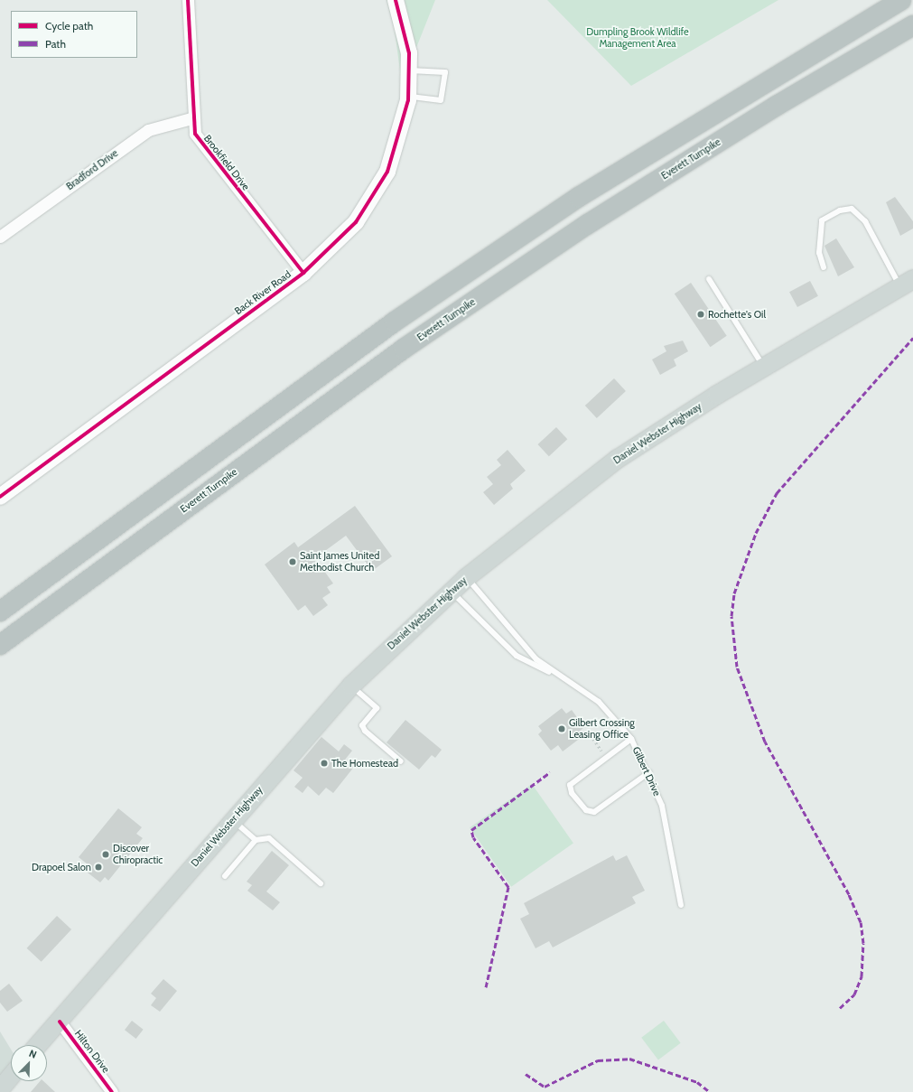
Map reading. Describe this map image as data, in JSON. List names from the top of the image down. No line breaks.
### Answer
{"streets":{"highway":["Everett Turnpike"],"main road":["Daniel Webster Highway"],"street":["Brookfield Drive","Bradford Drive","Back River Road","Hilton Drive"],"lane":["Gilbert Drive"]},"crossings":[["Brookfield Drive","Bradford Drive"],["Brookfield Drive","Back River Road"],["Daniel Webster Highway","Gilbert Drive"],["Daniel Webster Highway","Hilton Drive"]],"parks":["Dumpling Brook Wildlife Management Area"],"places":["Rochette's Oil","Saint James United Methodist Church","Gilbert Crossing Leasing Office","The Homestead","Discover Chiropractic","Drapoel Salon"],"legend":["Cycle path","Path"],"north":"top right"}
